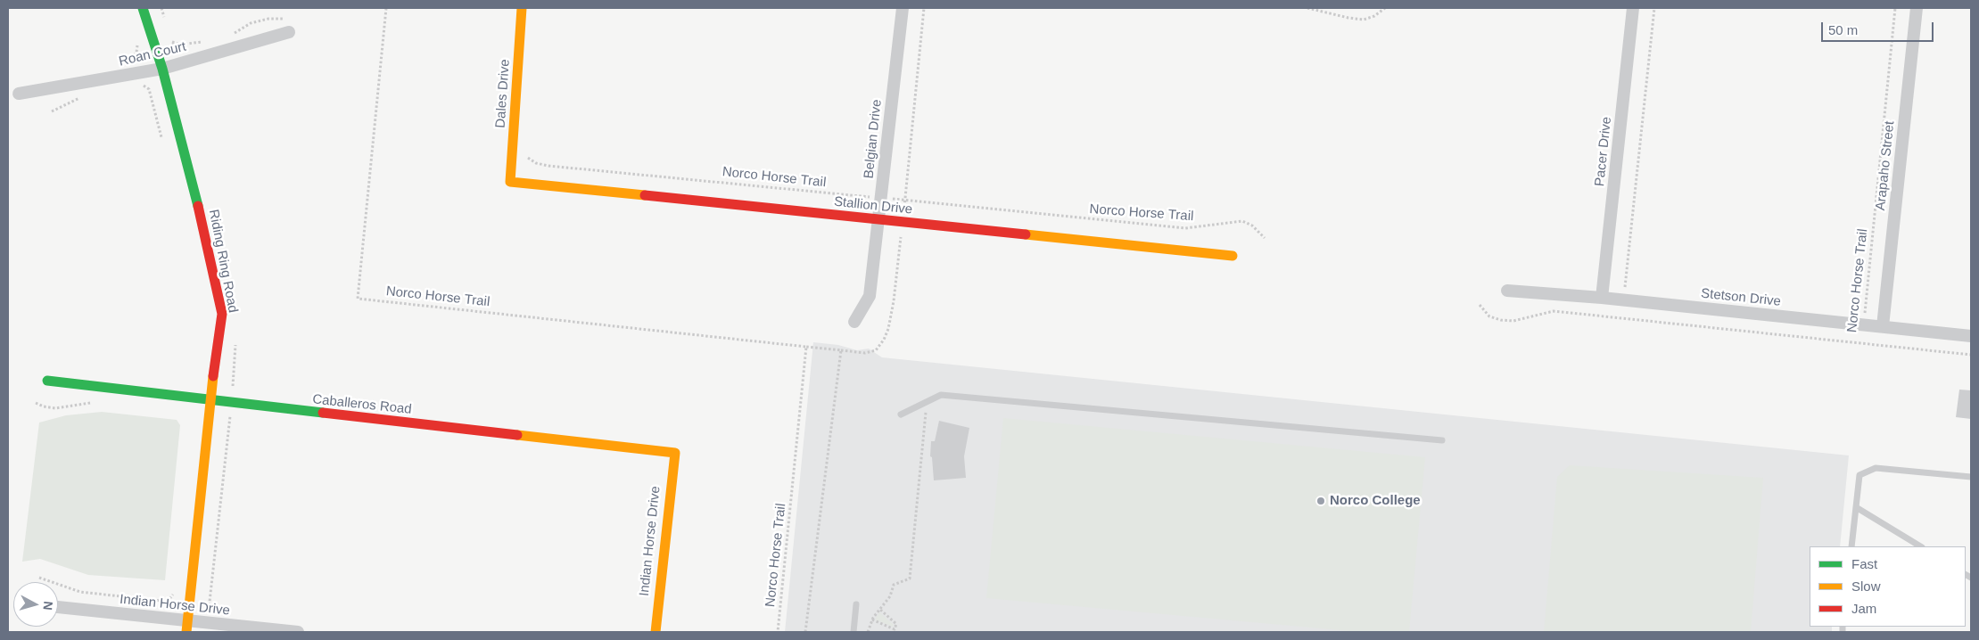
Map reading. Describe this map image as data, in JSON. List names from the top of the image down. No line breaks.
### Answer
{"streets":{"street":["Roan Court","Dales Drive","Belgian Drive","Pacer Drive","Arapaho Street","Stallion Drive","Riding Ring Road","Stetson Drive","Caballeros Road","Indian Horse Drive"],"path":["Norco Horse Trail"]},"crossings":[["Roan Court","Riding Ring Road"],["Dales Drive","Stallion Drive"],["Belgian Drive","Norco Horse Trail"],["Belgian Drive","Stallion Drive"],["Pacer Drive","Stetson Drive"],["Arapaho Street","Stetson Drive"],["Norco Horse Trail","Stallion Drive"],["Norco Horse Trail","Stetson Drive"],["Riding Ring Road","Caballeros Road"],["Riding Ring Road","Indian Horse Drive"],["Caballeros Road","Indian Horse Drive"]],"places":["Norco College"],"legend":["Fast","Slow","Jam"],"scale_bar":"50 m","north":"right"}
